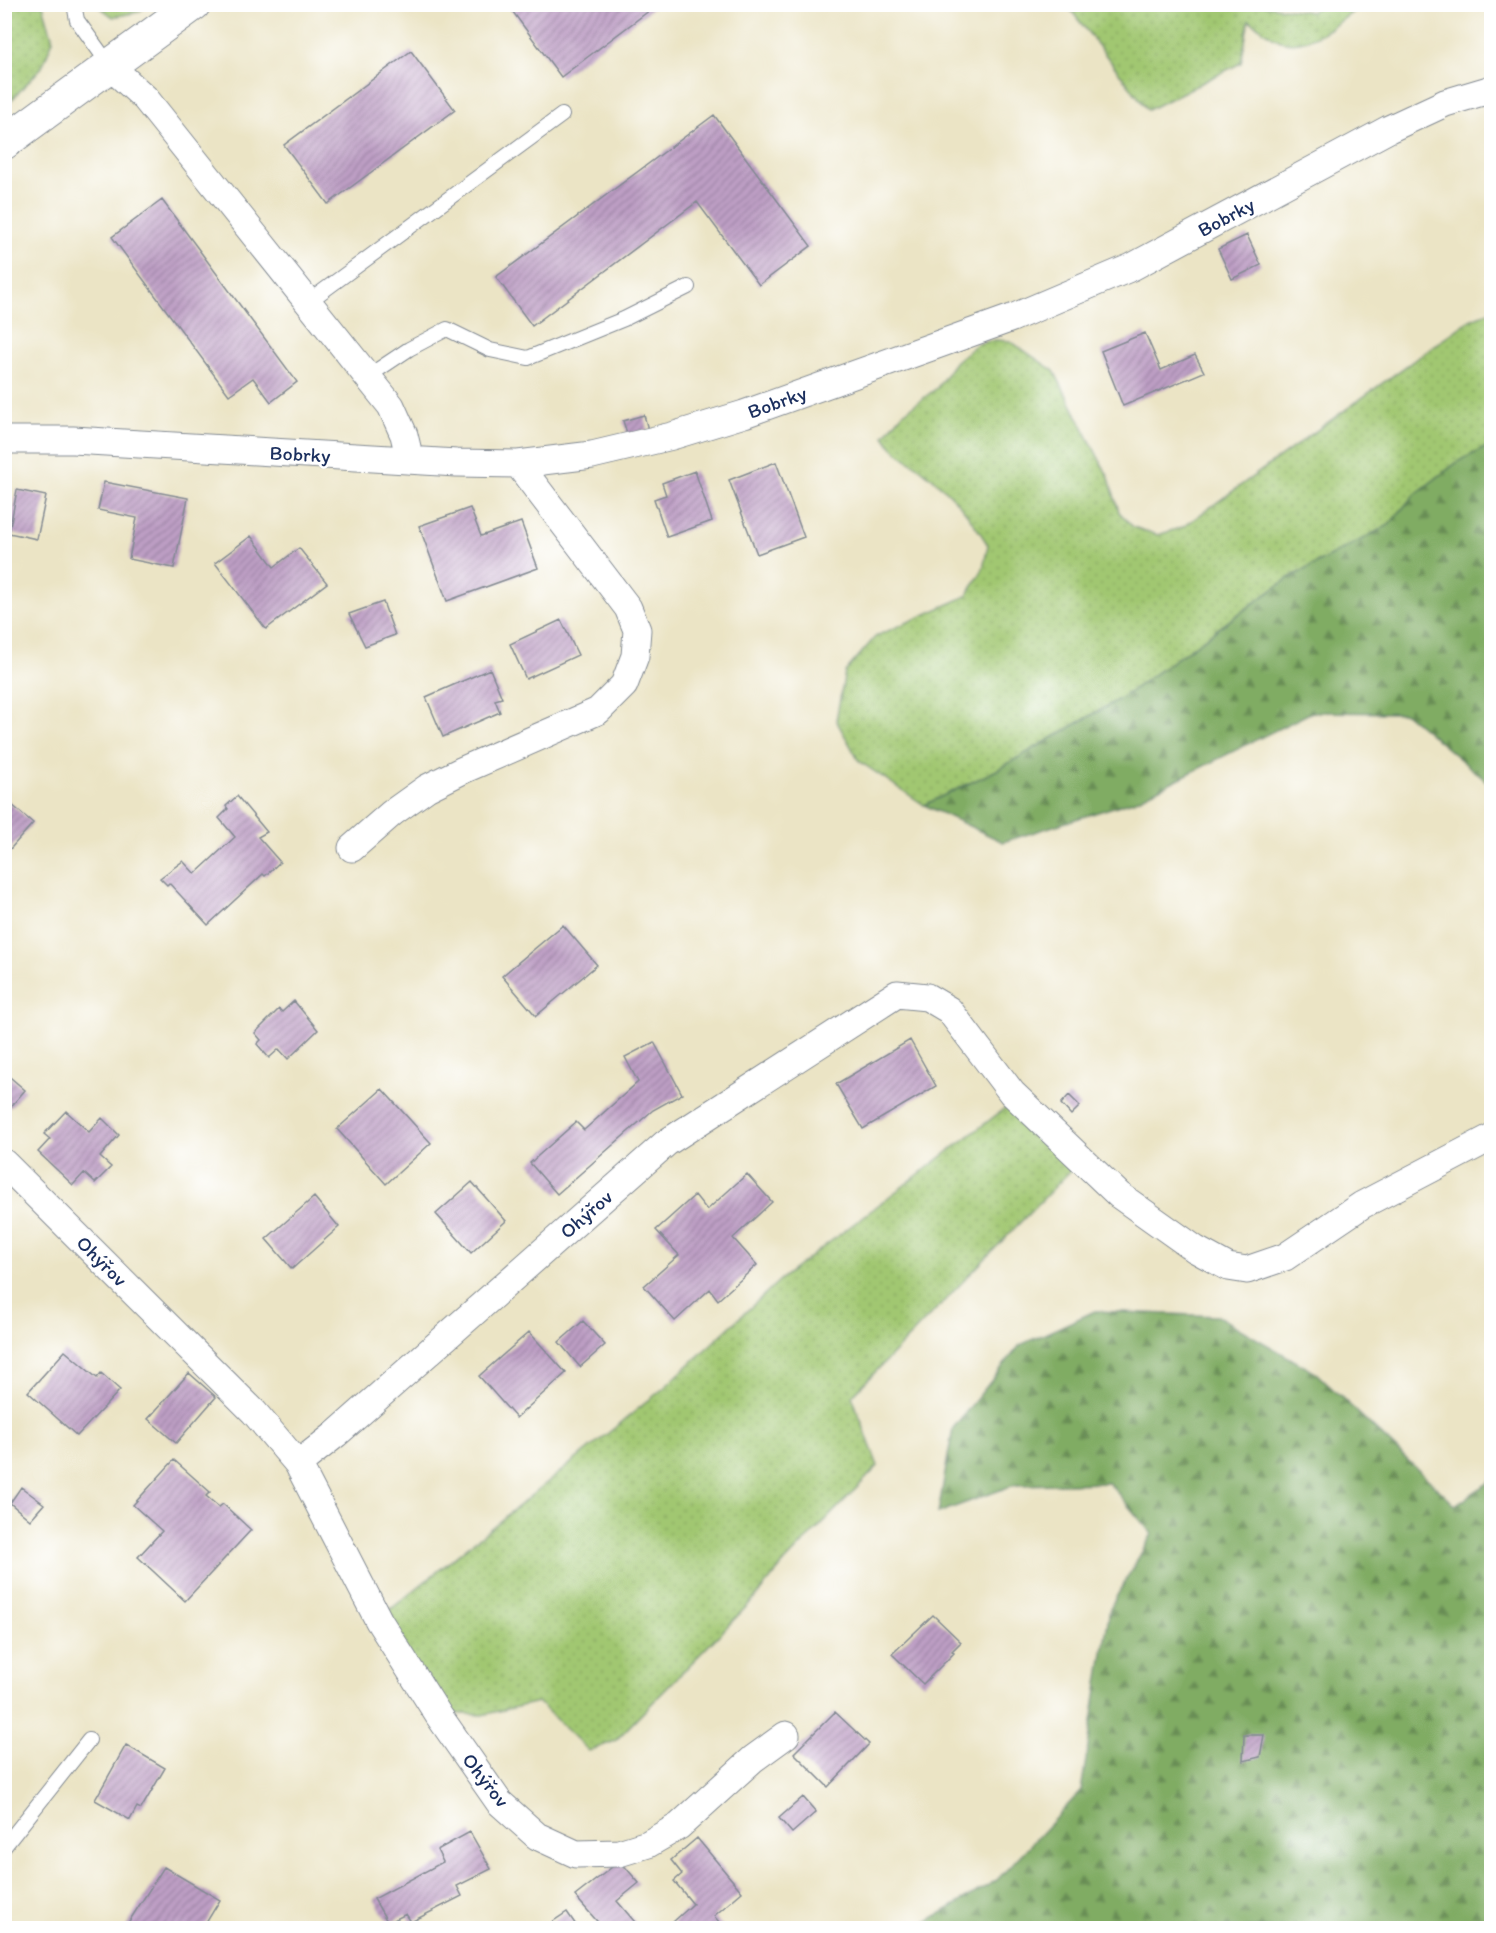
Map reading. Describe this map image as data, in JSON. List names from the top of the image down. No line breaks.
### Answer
{"streets":{"street":["Bobrky","Ohýřov"]}}
